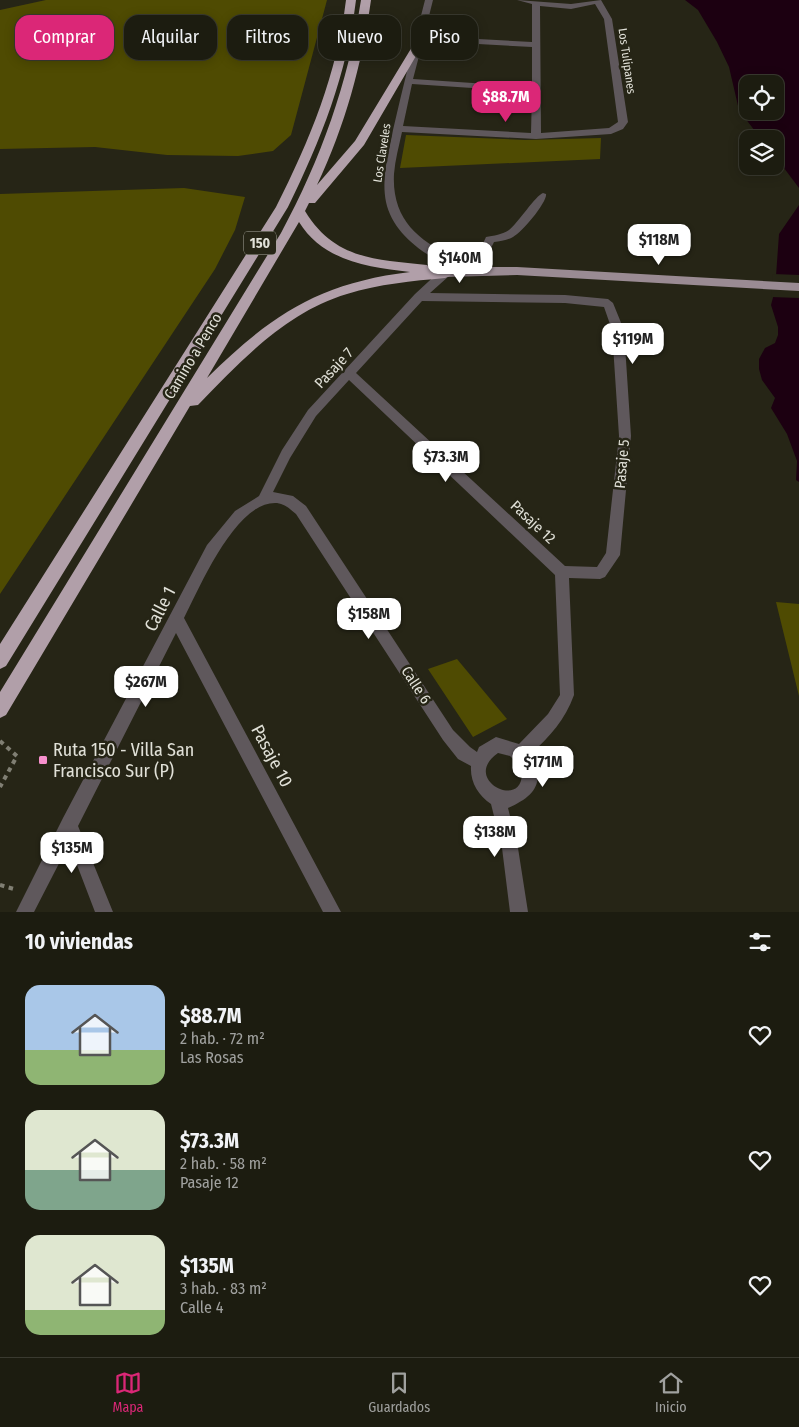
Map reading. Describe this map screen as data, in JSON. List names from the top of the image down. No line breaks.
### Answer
{"streets":{"highway":["150","Camino a Penco"],"street":["Los Tulipanes","Los Claveles","Pasaje 7","Pasaje 5","Pasaje 12","Calle 1","Calle 6","Pasaje 10"]},"crossings":[["Pasaje 7","Pasaje 5"],["Pasaje 7","Pasaje 12"],["Pasaje 7","Calle 1"],["Pasaje 7","Calle 6"],["Pasaje 5","Pasaje 12"],["Calle 1","Calle 6"],["Calle 1","Pasaje 10"]],"places":{"transit":["Ruta 150 - Villa San Francisco Sur (P)"]},"page":{"chip":["Comprar","Alquilar","Filtros","Nuevo","Piso"],"price":["$88.7M","$118M","$140M","$119M","$73.3M","$158M","$267M","$171M","$138M","$135M"],"heading":"10 viviendas","list":[{"name":"$88.7M","note":"2 hab. · 72 m² · Las Rosas"},{"name":"$73.3M","note":"2 hab. · 58 m² · Pasaje 12"},{"name":"$135M","note":"3 hab. · 83 m² · Calle 4"}],"tabs":["Mapa","Guardados","Inicio"]}}
